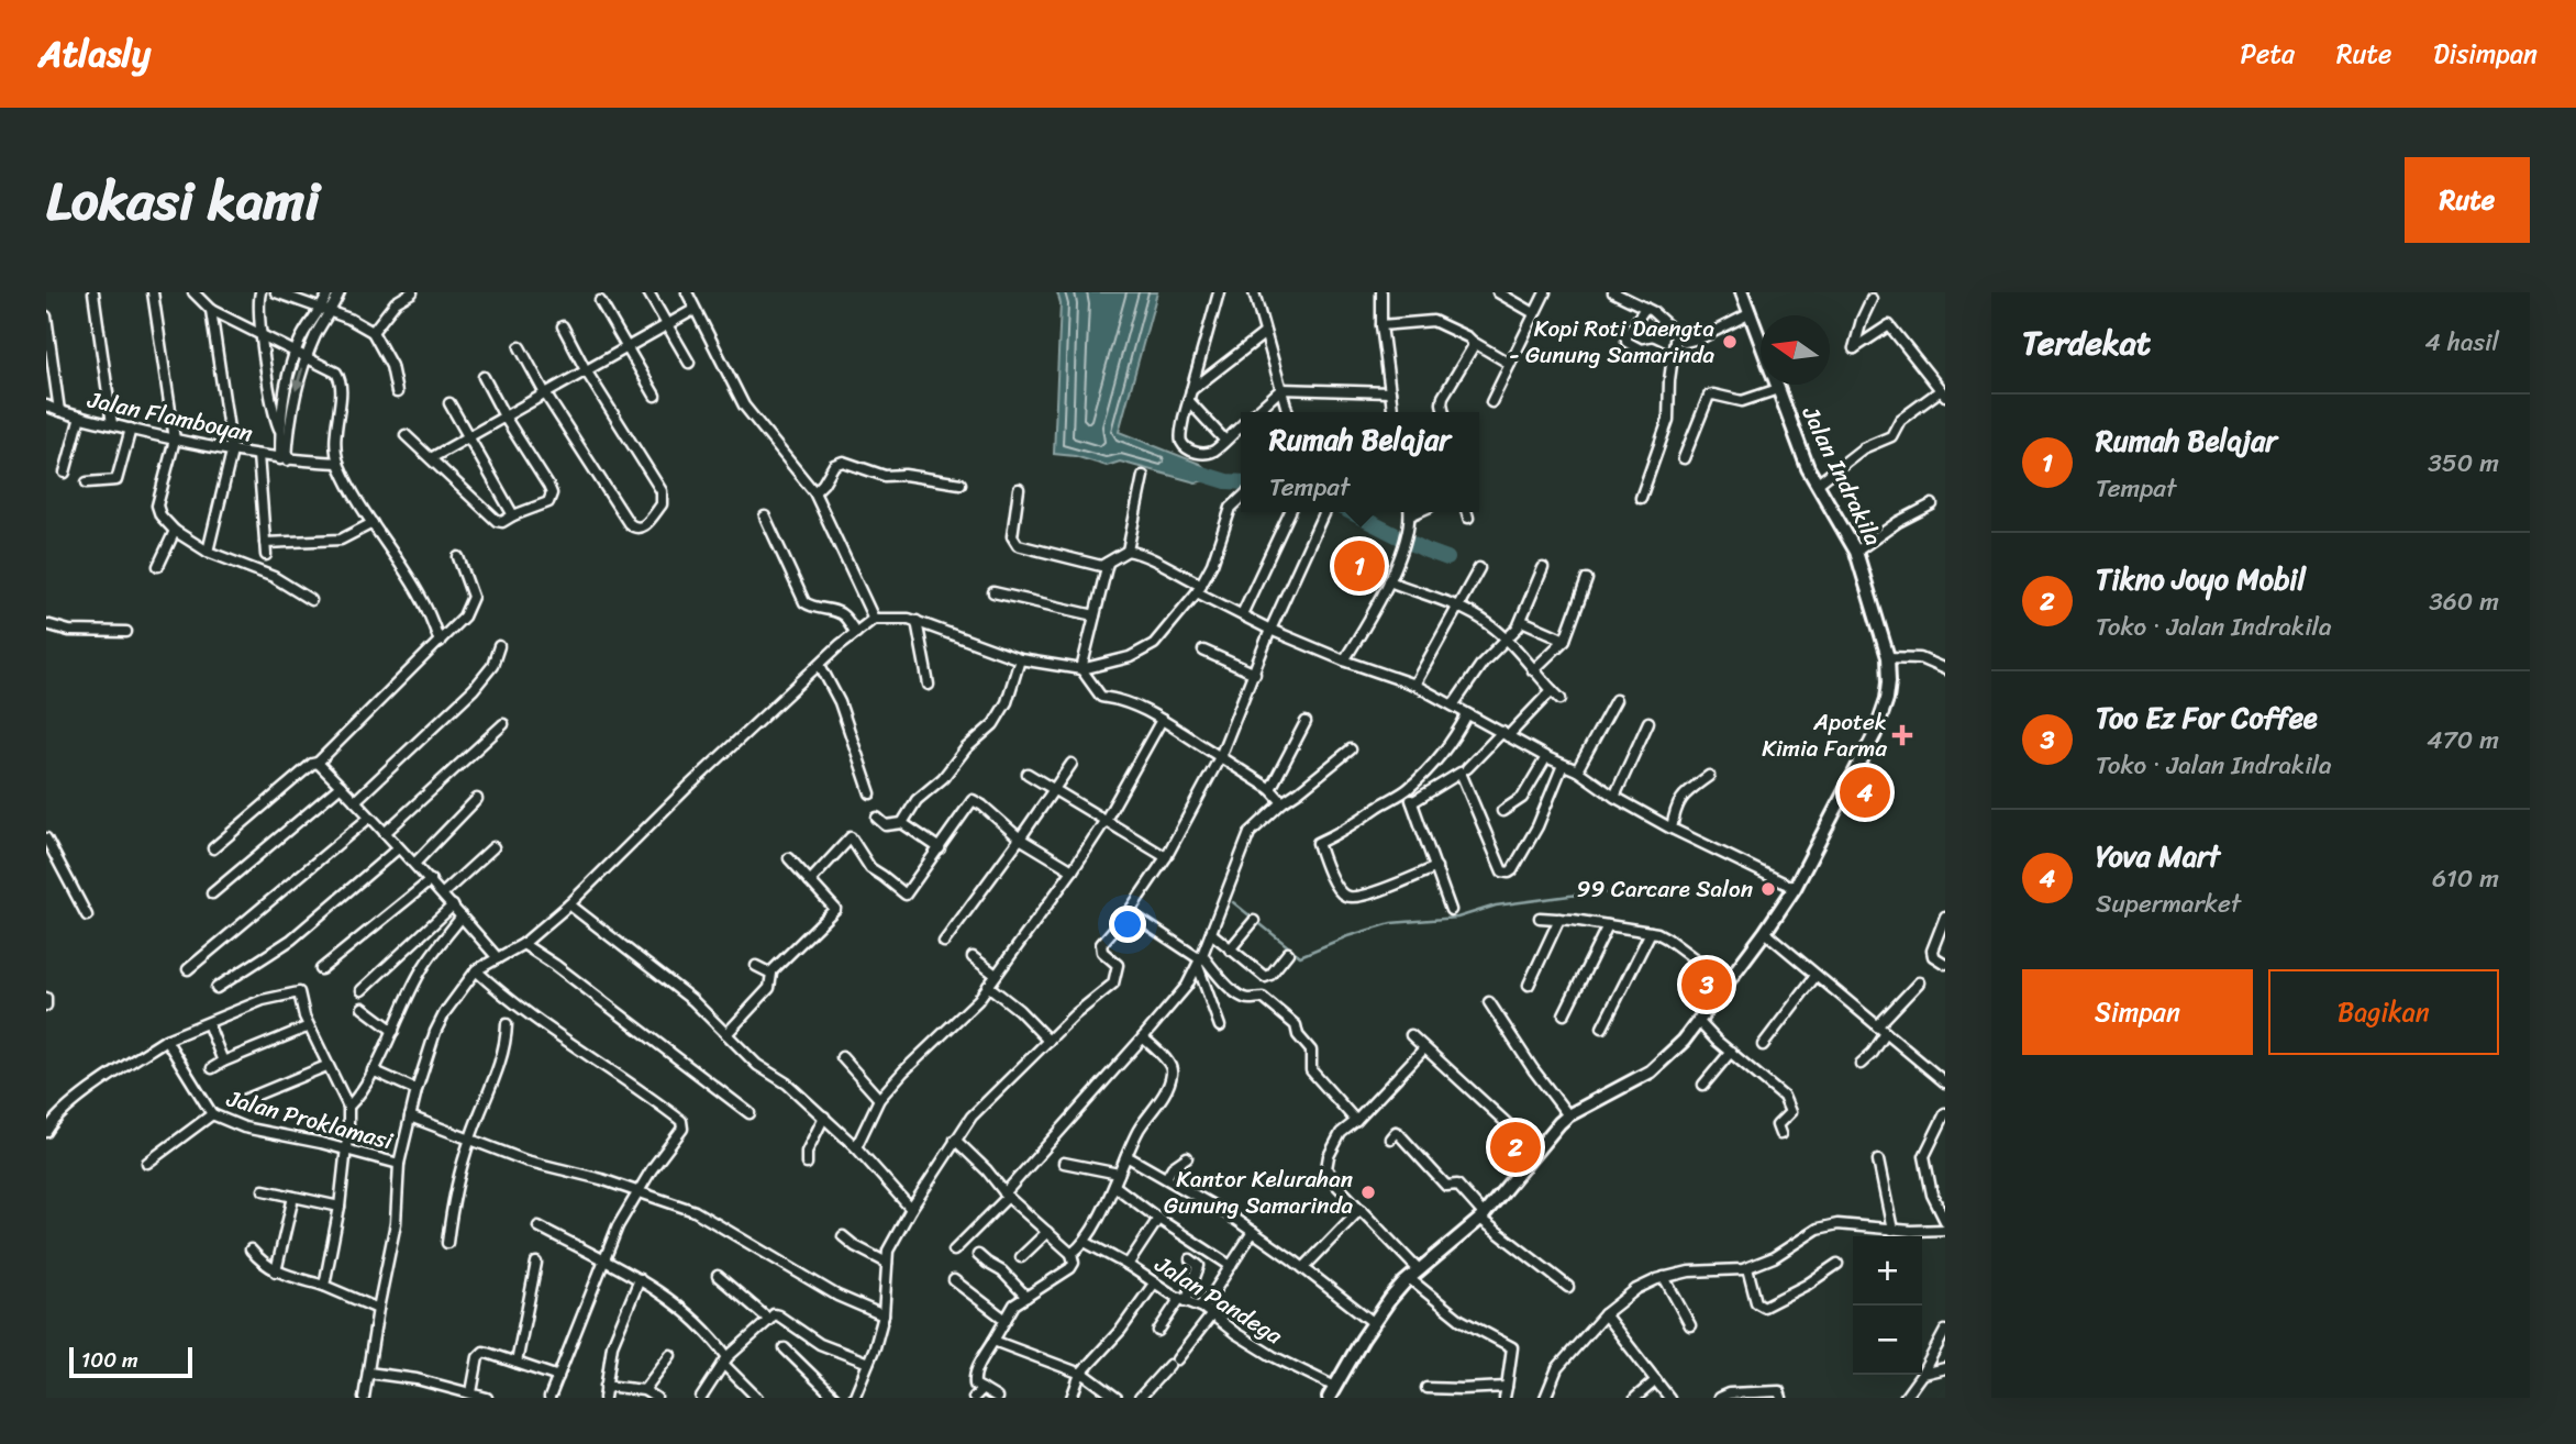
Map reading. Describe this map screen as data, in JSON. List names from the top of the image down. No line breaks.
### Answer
{"streets":{"street":["Jalan Flamboyan","Jalan Indrakila","Jalan Proklamasi","Jalan Pandega"]},"crossings":[["Jalan Indrakila","Jalan Pandega"]],"places":{"other":["Kopi Roti Daengta - Gunung Samarinda","99 Carcare Salon","Kantor Kelurahan Gunung Samarinda"],"health":["Apotek Kimia Farma"]},"scale_bar":"100 m","north":"left","page":{"header":"Atlasly","nav":["Peta","Rute","Disimpan"],"title":"Lokasi kami","buttons":["Rute",["Simpan","Bagikan"]],"heading":["Terdekat","4 hasil"],"list":[{"mark":"1","name":"Rumah Belajar","note":"Tempat","value":"350 m"},{"mark":"2","name":"Tikno Joyo Mobil","note":"Toko · Jalan Indrakila","value":"360 m"},{"mark":"3","name":"Too Ez For Coffee","note":"Toko · Jalan Indrakila","value":"470 m"},{"mark":"4","name":"Yova Mart","note":"Supermarket","value":"610 m"}],"popup":["Rumah Belajar","Tempat"],"pins":["1","4","3","2"],"map_buttons":["+","−"],"scale":"100 m"}}
